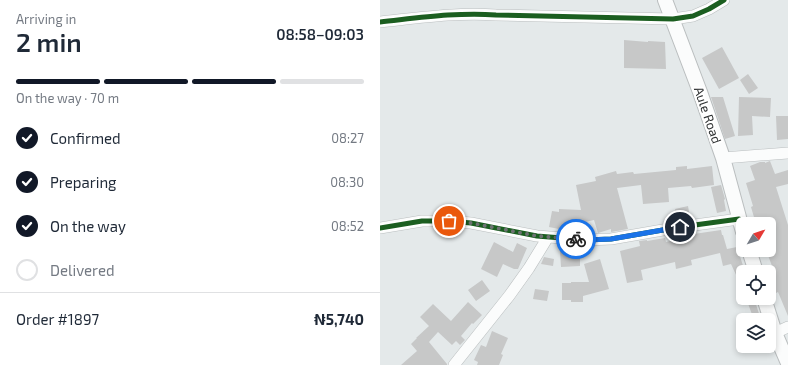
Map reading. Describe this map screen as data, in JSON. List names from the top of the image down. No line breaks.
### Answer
{"streets":{"street":["Aule Road"]},"north":"top right","page":{"heading":["2 min","Arriving in","08:58–09:03"],"panel":["Order #1897","₦5,740"],"bar":"On the way · 70 m","list":[["Confirmed","08:27"],["Preparing","08:30"],["On the way","08:52"],"Delivered"]}}
